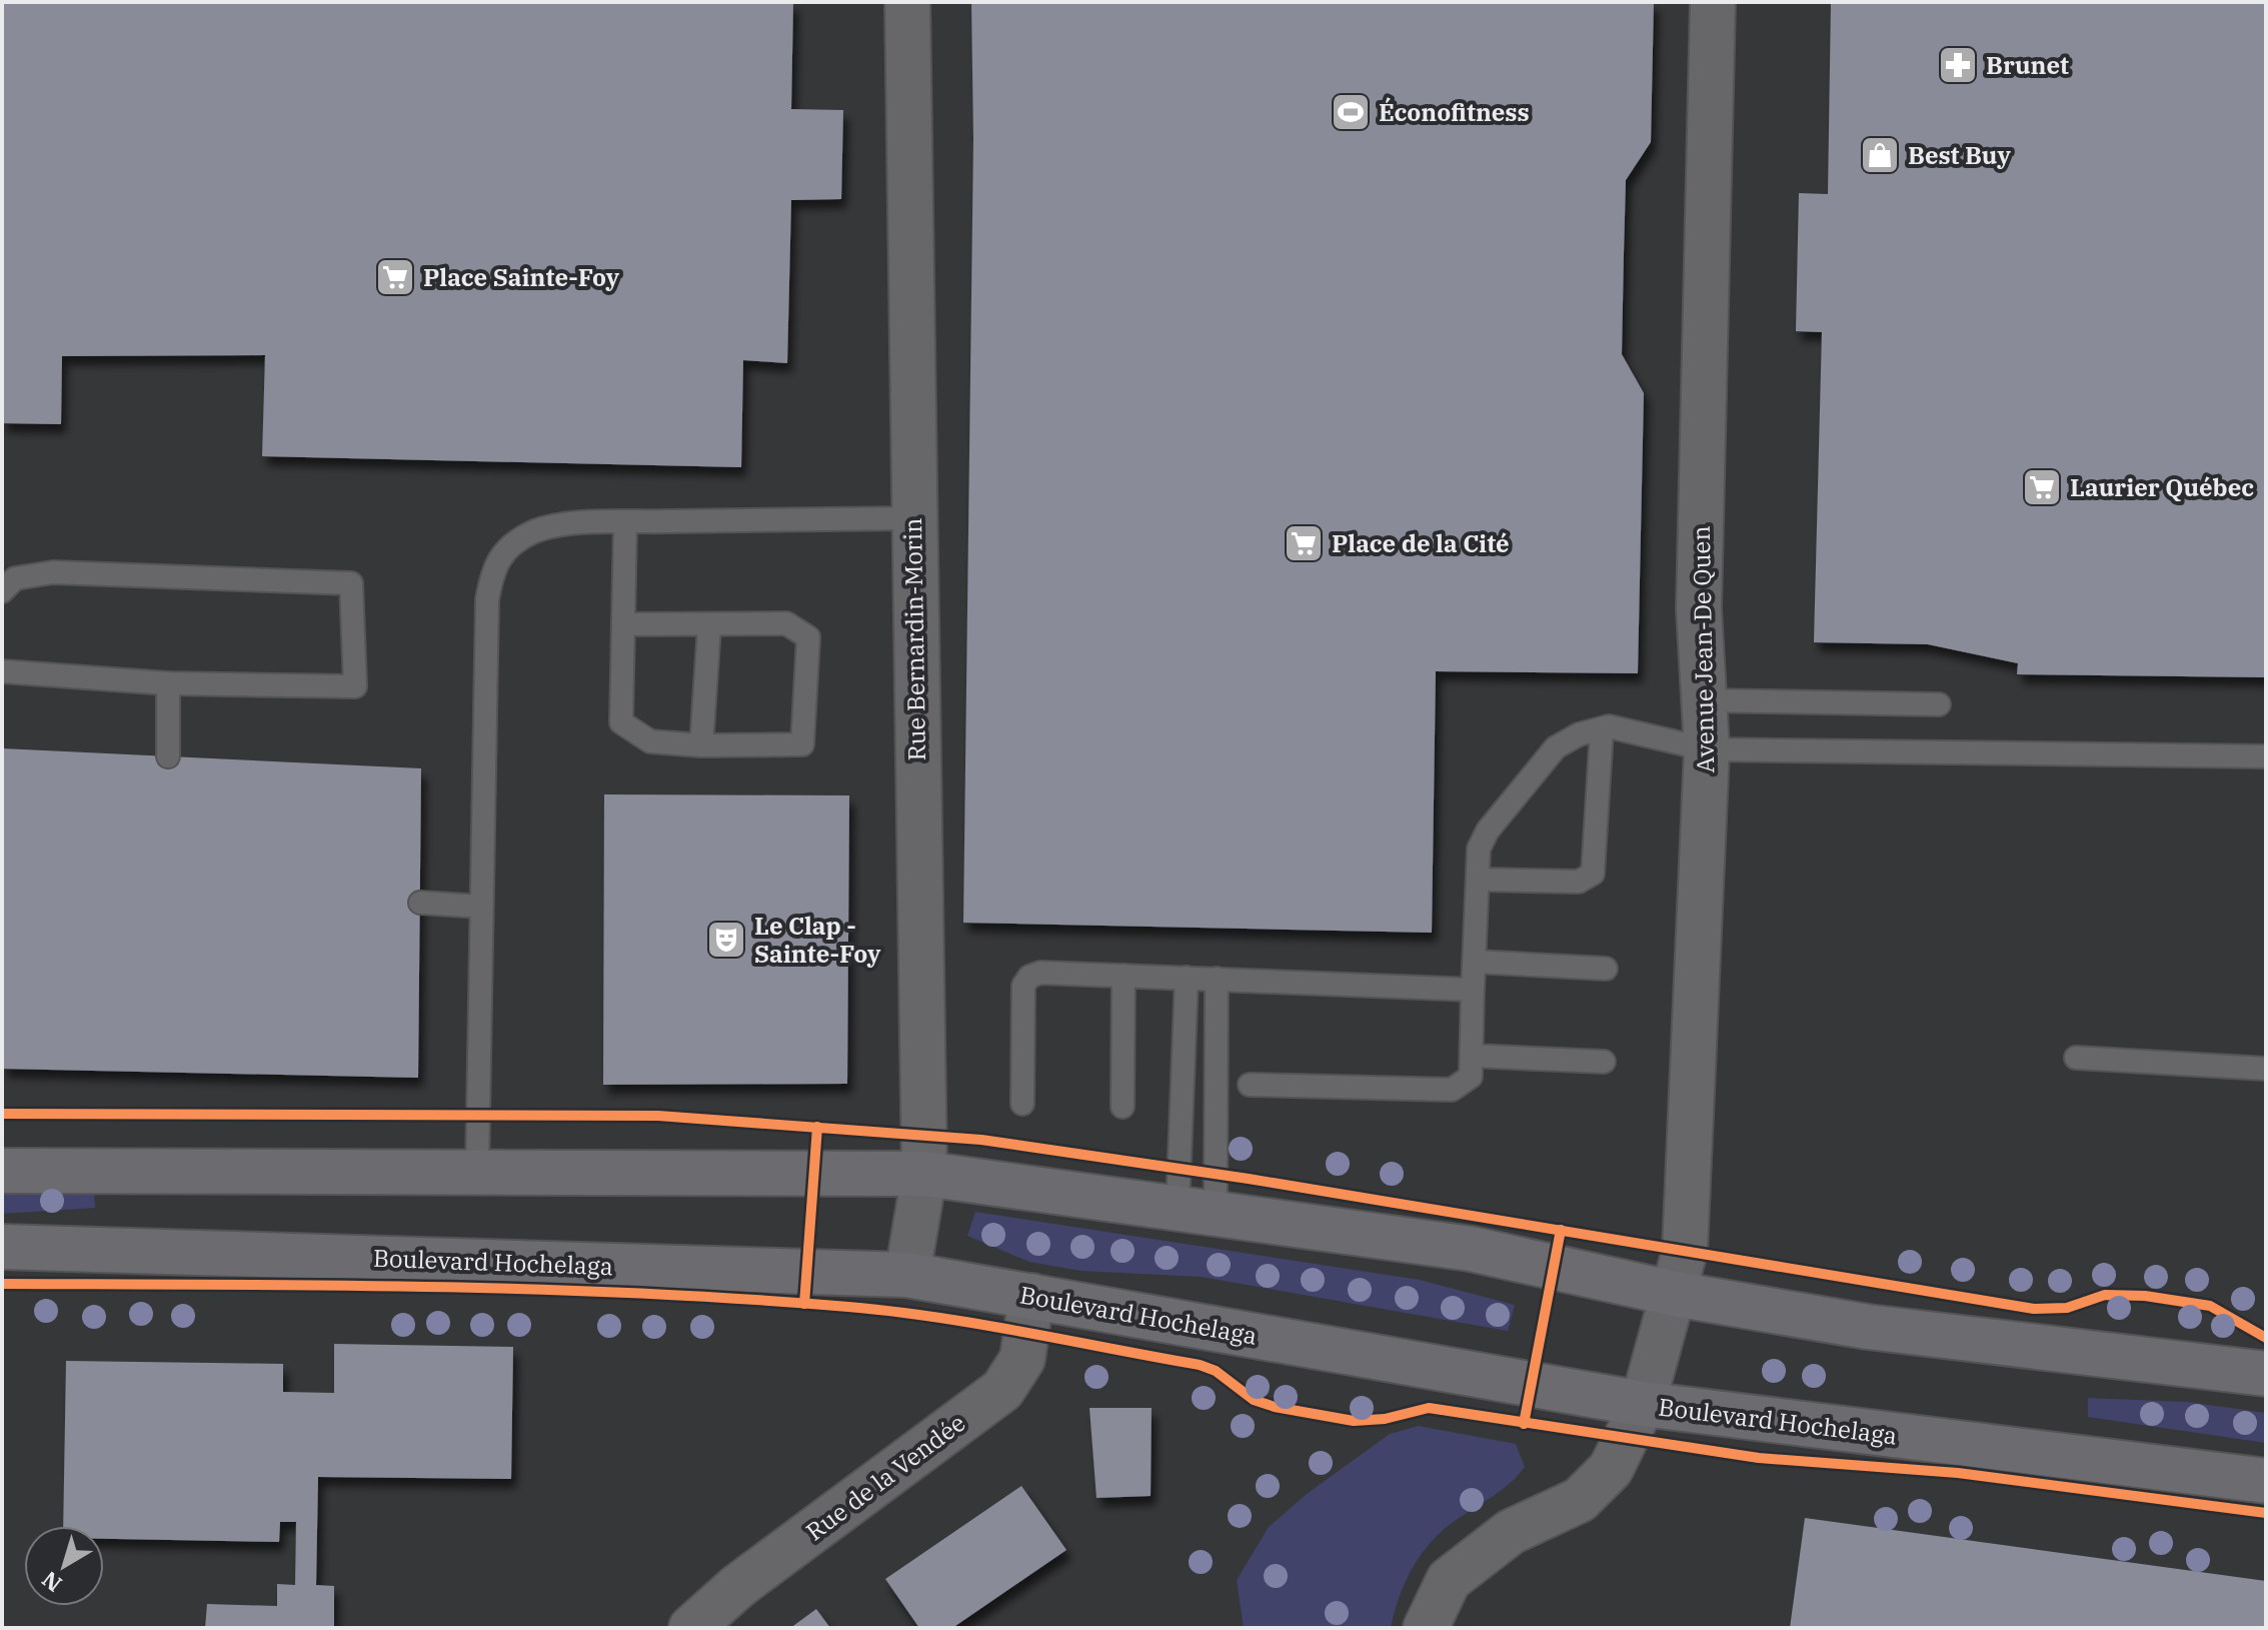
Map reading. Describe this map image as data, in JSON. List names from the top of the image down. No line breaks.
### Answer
{"streets":{"main road":["Boulevard Hochelaga"],"street":["Rue Bernardin-Morin","Avenue Jean-De Quen","Rue de la Vendée"]},"crossings":[["Rue Bernardin-Morin","Boulevard Hochelaga"],["Avenue Jean-De Quen","Boulevard Hochelaga"],["Boulevard Hochelaga","Rue de la Vendée"]],"places":{"pharmacy":["Brunet"],"sports":["Éconofitness"],"shop":["Best Buy"],"supermarket":["Place Sainte-Foy","Laurier Québec","Place de la Cité"],"theatre":["Le Clap - Sainte-Foy"]},"north":"bottom left"}
